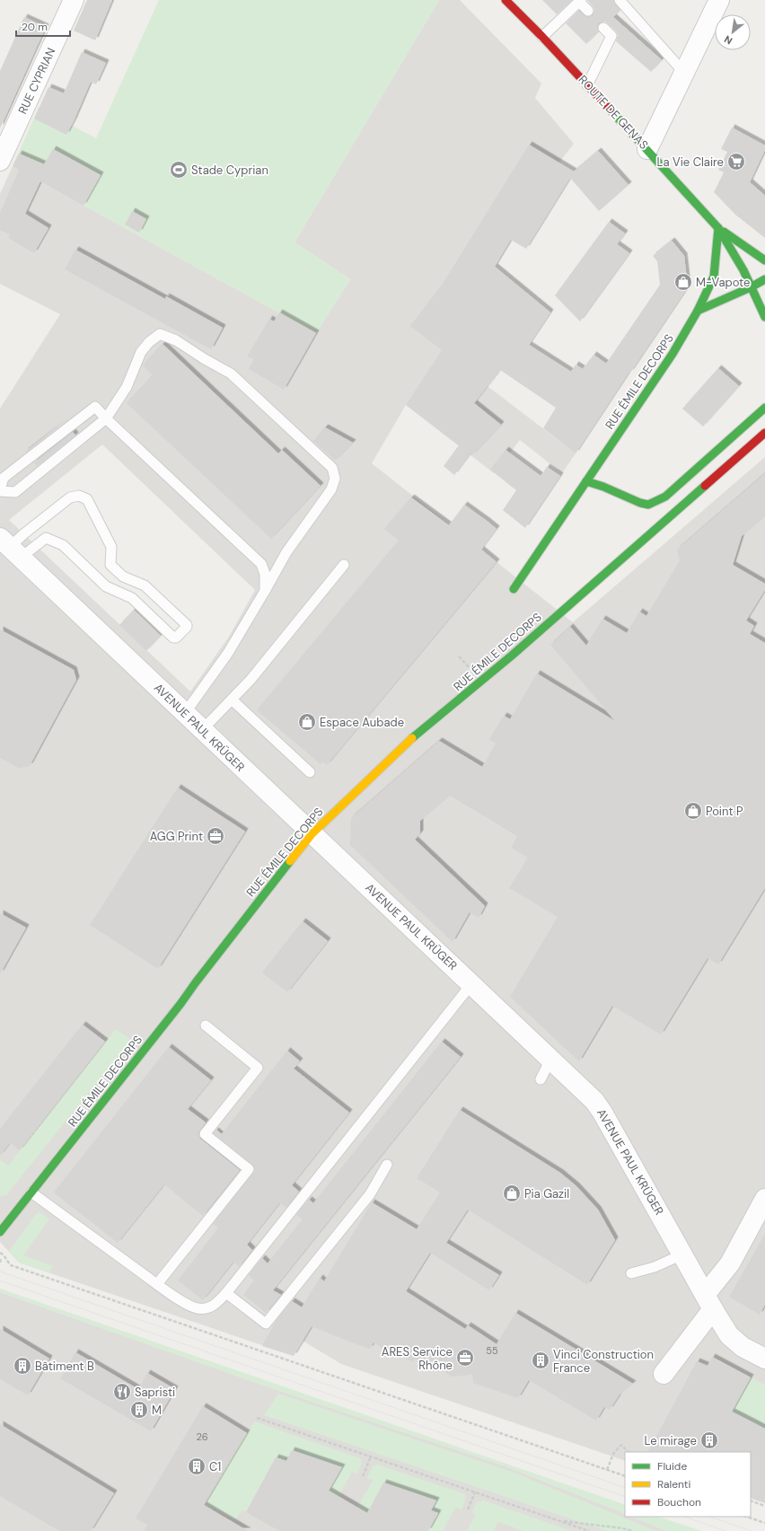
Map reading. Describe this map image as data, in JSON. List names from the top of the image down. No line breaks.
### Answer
{"streets":{"street":["RUE CYPRIAN","ROUTE DE GENAS","RUE ÉMILE DECORPS","AVENUE PAUL KRÜGER"]},"crossings":[["ROUTE DE GENAS","RUE ÉMILE DECORPS"],["RUE ÉMILE DECORPS","AVENUE PAUL KRÜGER"]],"places":{"supermarket":["La Vie Claire"],"sports":["Stade Cyprian"],"shop":["M-Vapote","Espace Aubade","Point P","Pia Gazil"],"office":["AGG Print","ARES Service Rhône"],"building":["Vinci Construction France","Bâtiment B","M","Le mirage","C1"],"restaurant":["Sapristi"]},"house_numbers":["55","26"],"legend":["Fluide","Ralenti","Bouchon"],"scale_bar":"20 m","north":"bottom left"}
